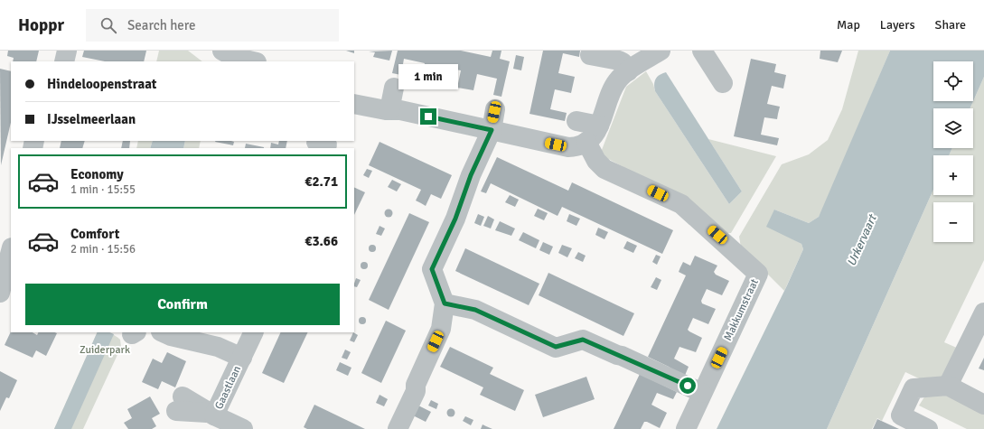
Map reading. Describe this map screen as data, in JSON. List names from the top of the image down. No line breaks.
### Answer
{"streets":{"street":["Makkumstraat","Gaastlaan"]},"water":["Urkervaart"],"parks":["Zuiderpark"],"page":{"header":"Hoppr","search":"Search here","nav":["Map","Layers","Share"],"map_buttons":["+","−"],"banner":["Hindeloopenstraat","IJsselmeerlaan"],"bubble":"1 min","list":[{"name":"Economy","note":"1 min · 15:55","value":"€2.71"},{"name":"Comfort","note":"2 min · 15:56","value":"€3.66"}],"buttons":"Confirm"}}
